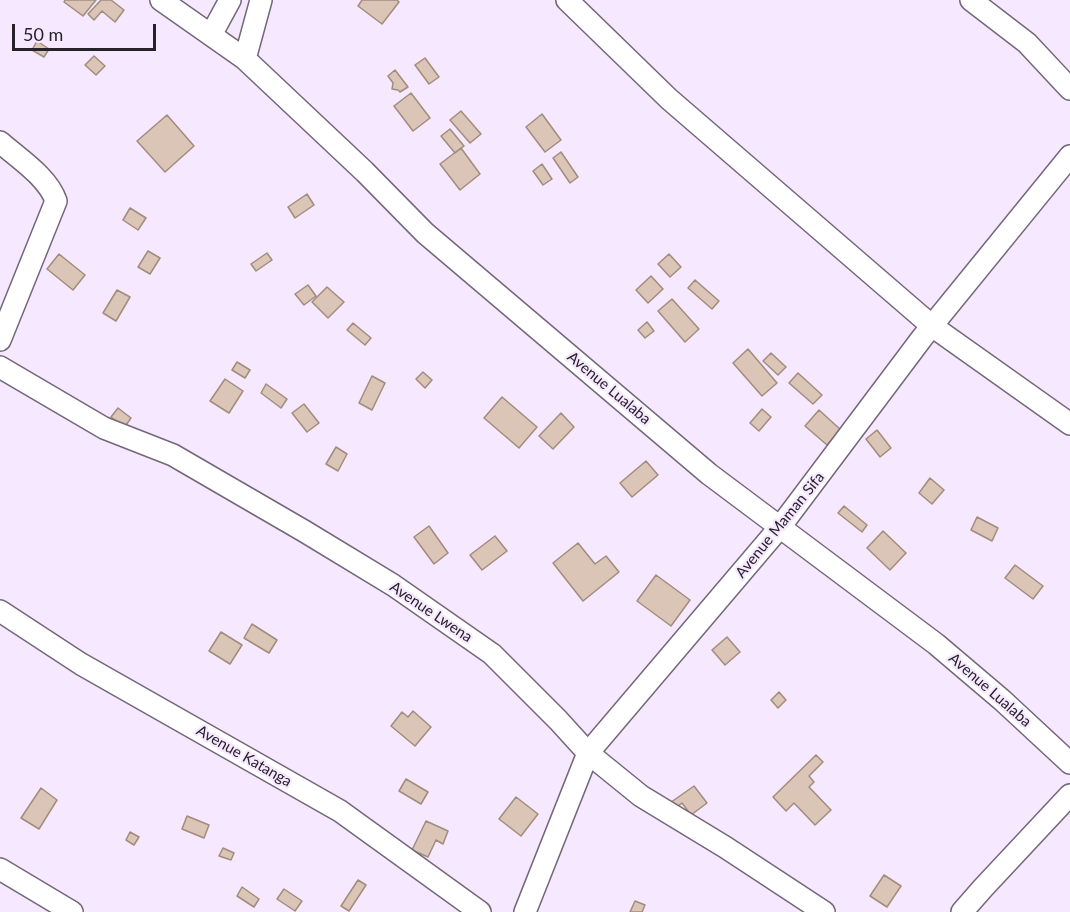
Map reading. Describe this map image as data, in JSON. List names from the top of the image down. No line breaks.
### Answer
{"streets":{"street":["Avenue Lualaba","Avenue Maman Sifa","Avenue Lwena","Avenue Katanga"]},"crossings":[["Avenue Lualaba","Avenue Maman Sifa"],["Avenue Maman Sifa","Avenue Lwena"]],"scale_bar":"50 m"}
